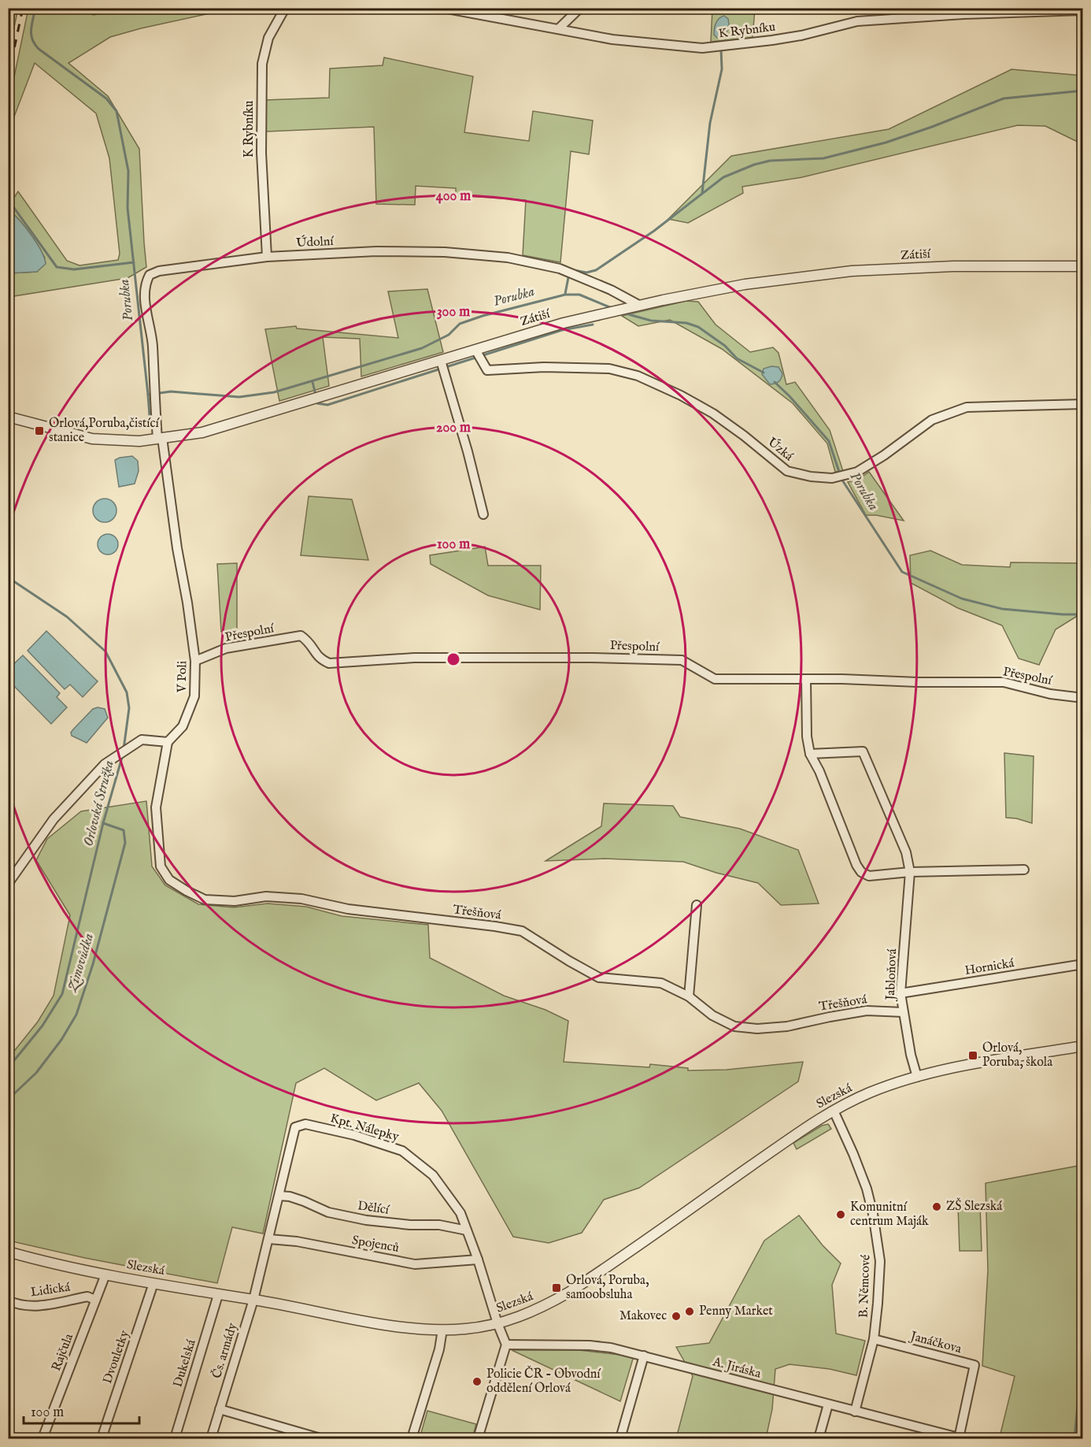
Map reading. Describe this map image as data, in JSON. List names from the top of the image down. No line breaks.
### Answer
{"streets":{"street":["K Rybníku","Údolní","Zátiší","Úzká","Přespolní","V Poli","Třešňová","Hornická","Jabloňová","Slezská","Kpt. Nálepky","Dělící","Spojenců","B. Němcové","Lidická","Janáčkova","Čs. armády","Rajčula","Dvouletky","Dukelská","A. Jiráska"]},"crossings":[["K Rybníku","Údolní"],["Údolní","Zátiší"],["Údolní","V Poli"],["Zátiší","Úzká"],["Zátiší","V Poli"],["Přespolní","V Poli"],["V Poli","Třešňová"],["Třešňová","Jabloňová"],["Hornická","Jabloňová"],["Jabloňová","Slezská"],["Slezská","Kpt. Nálepky"],["Slezská","B. Němcové"],["Slezská","Čs. armády"],["Slezská","Rajčula"],["Slezská","Dvouletky"],["Slezská","Dukelská"],["Kpt. Nálepky","Dělící"],["Kpt. Nálepky","Spojenců"],["Kpt. Nálepky","Čs. armády"],["Kpt. Nálepky","A. Jiráska"],["B. Němcové","Janáčkova"],["B. Němcové","A. Jiráska"],["Lidická","Rajčula"],["Janáčkova","A. Jiráska"]],"water":["Porubka","Orlovská Stružka","Zimovůdka"],"places":{"transit":["Orlová,Poruba,čistící stanice","Orlová, Poruba, škola","Orlová, Poruba, samoobsluha"],"other":["ZŠ Slezská","Komunitní centrum Maják","Penny Market","Makovec","Policie ČR - Obvodní oddělení Orlová"]},"scale_bar":"100 m","rings":["400 m","300 m","200 m","100 m"]}
